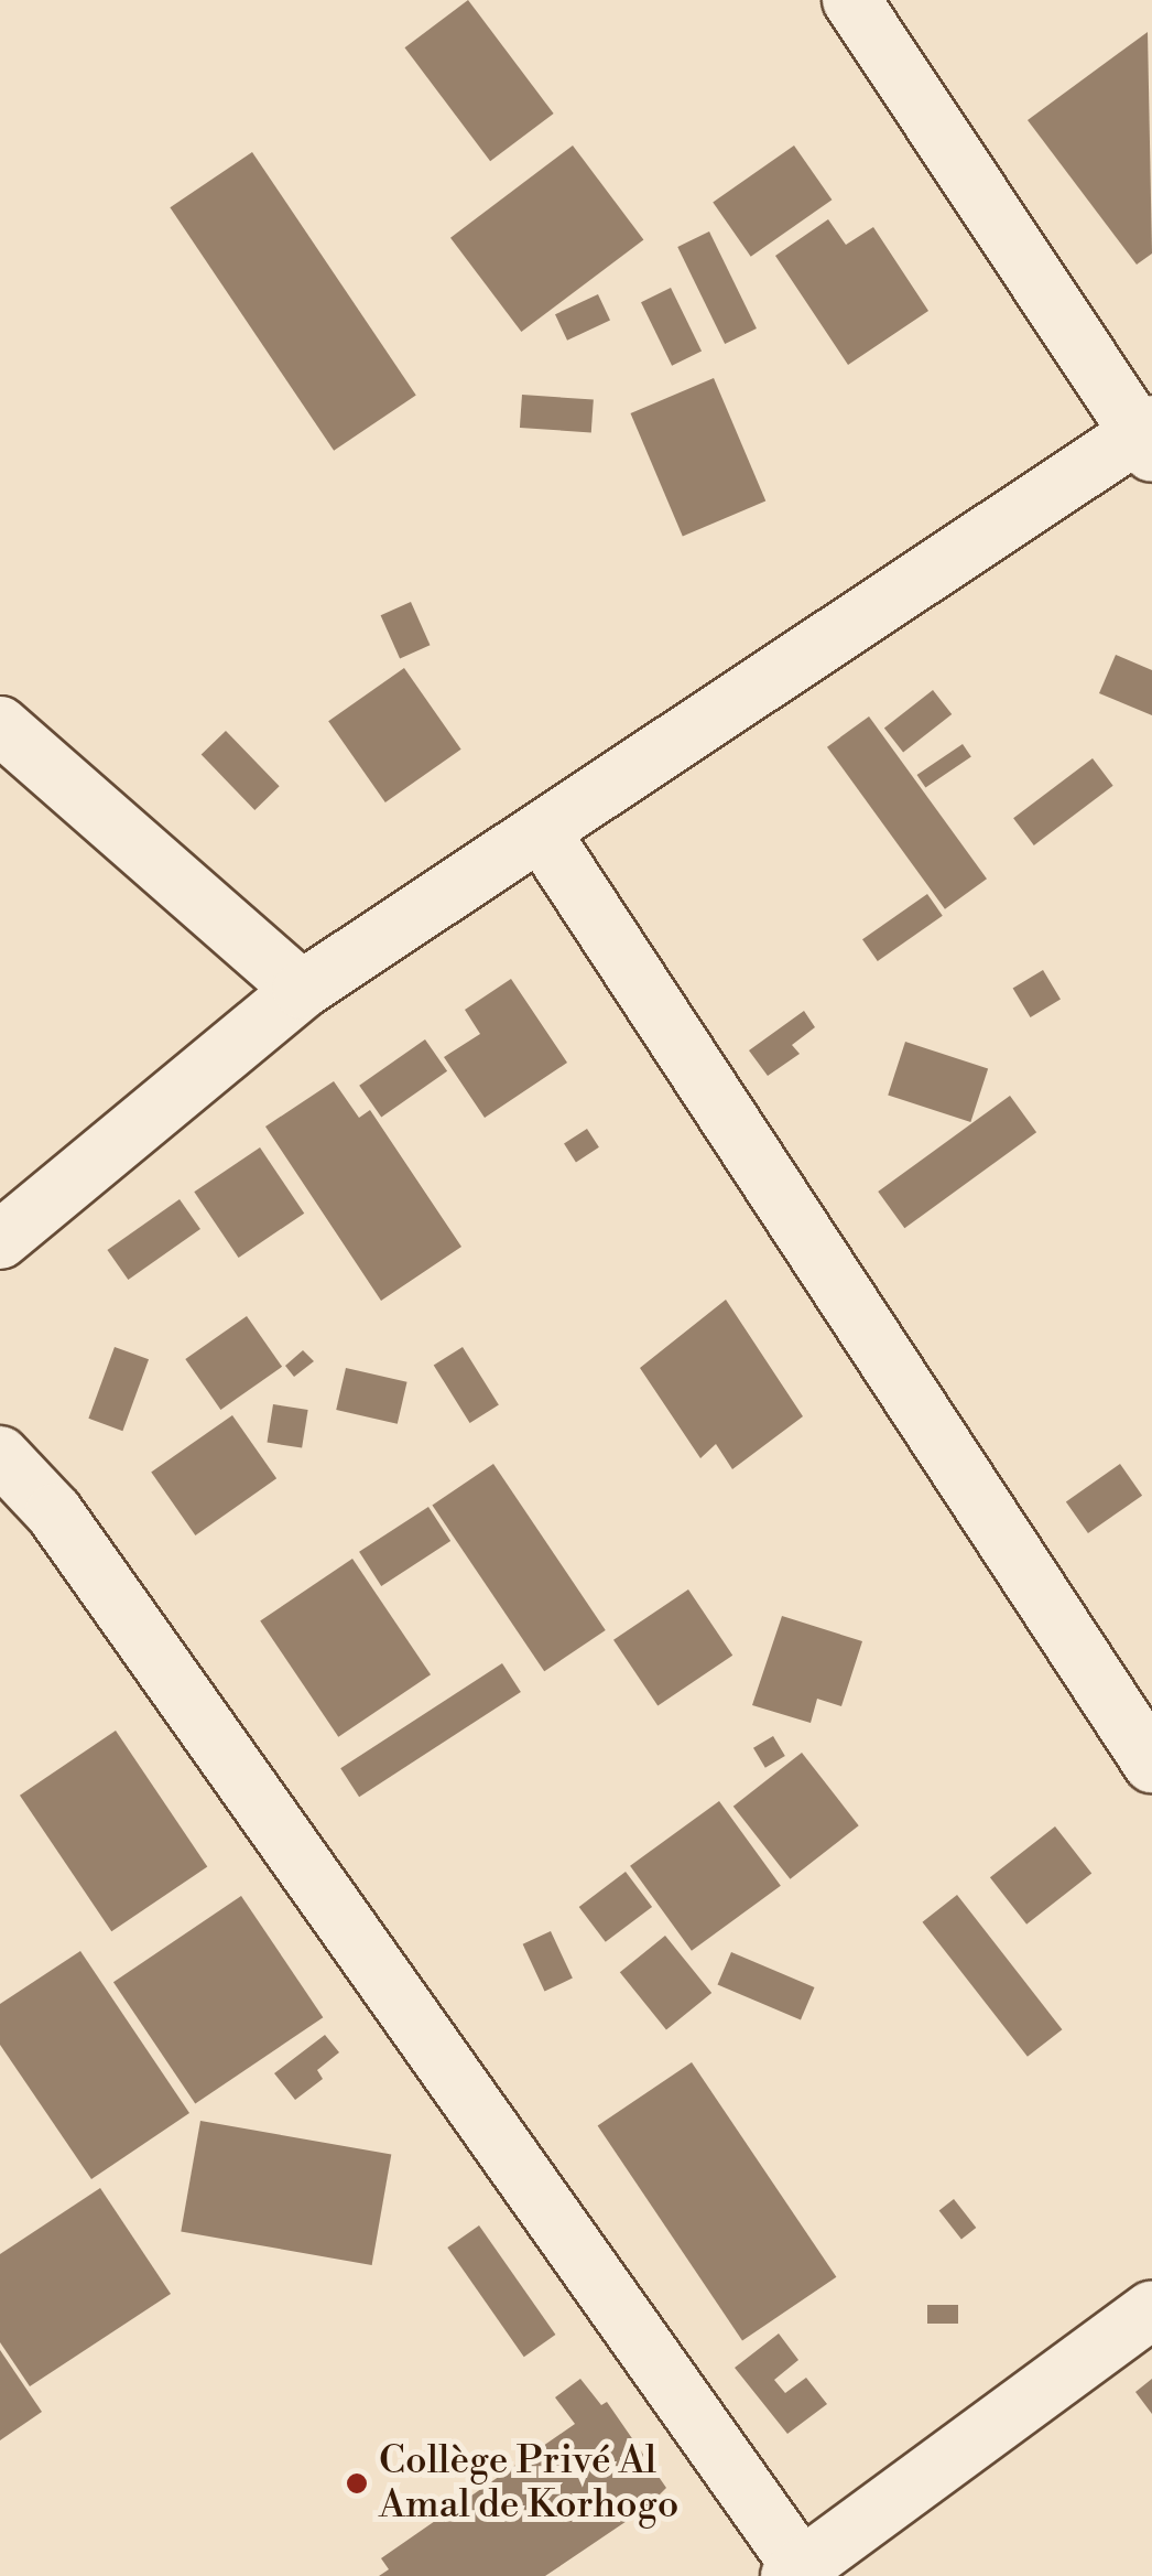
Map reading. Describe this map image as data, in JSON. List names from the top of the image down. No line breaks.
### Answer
{"places":["Collège Privé Al Amal de Korhogo"]}
